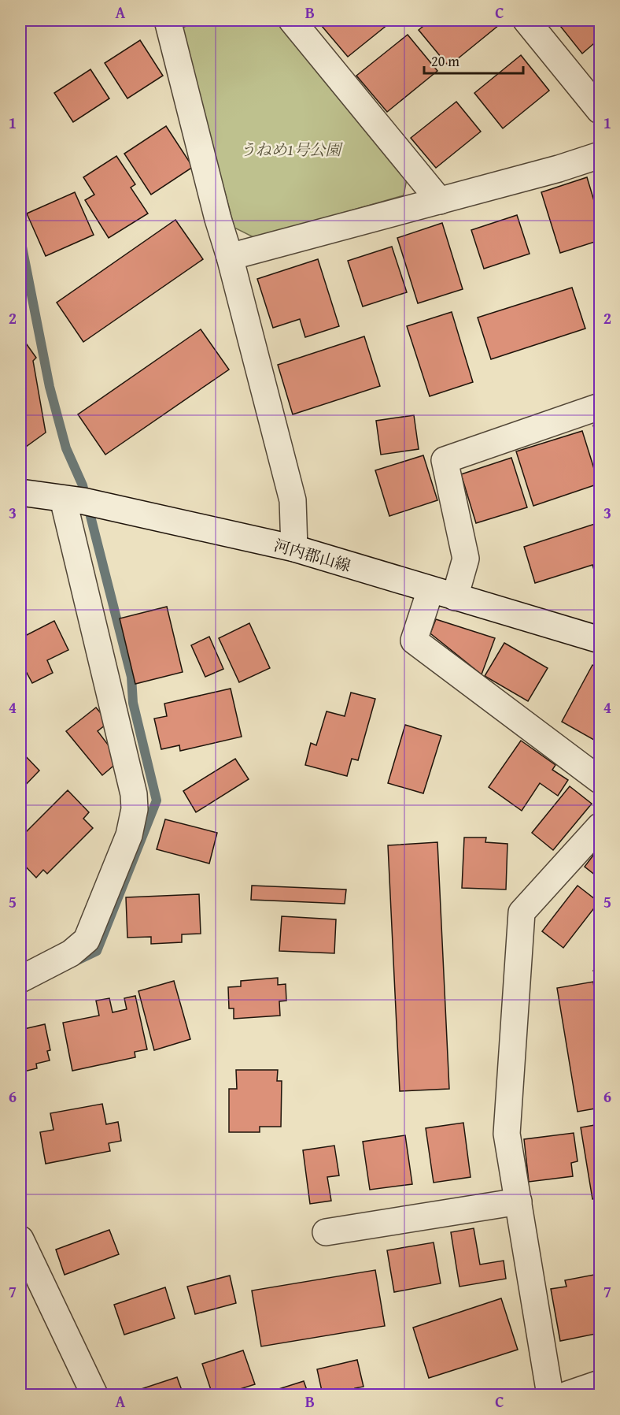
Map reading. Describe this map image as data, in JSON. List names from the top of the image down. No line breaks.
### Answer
{"streets":{"street":["河内郡山線"]},"parks":["うねめ1号公園"],"scale_bar":"20 m","grid":{"columns":["A","B","C"],"rows":["1","2","3","4","5","6","7"]}}
